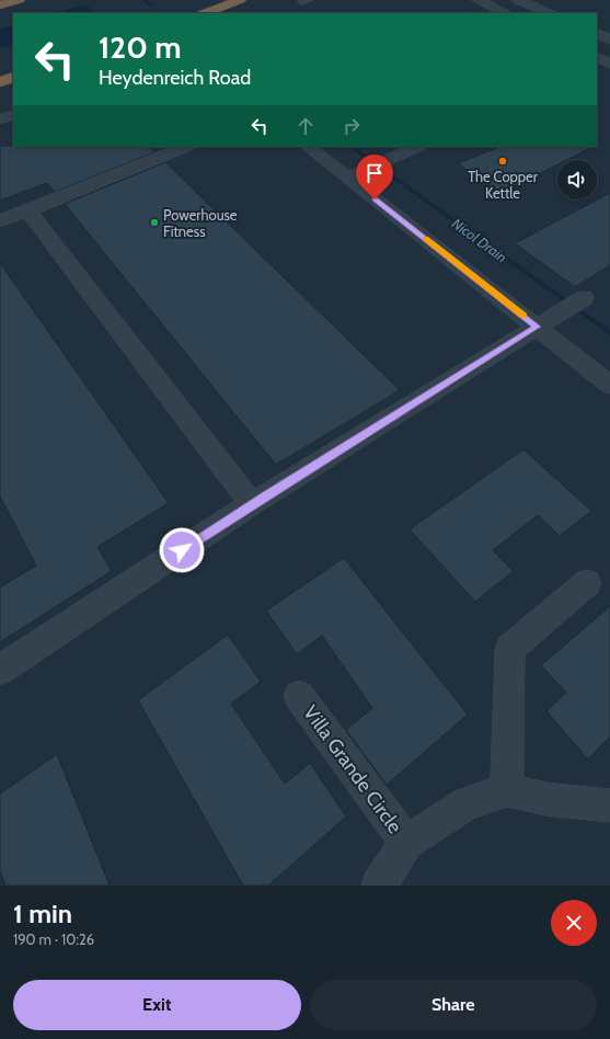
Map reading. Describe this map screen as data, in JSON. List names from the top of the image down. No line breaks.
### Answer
{"streets":{"street":["Villa Grande Circle"]},"water":["Nicol Drain"],"places":["The Copper Kettle","Powerhouse Fitness"],"page":{"turn":["120 m","Heydenreich Road"],"heading":["1 min","190 m · 10:26"],"buttons":["Exit","Share"]}}
